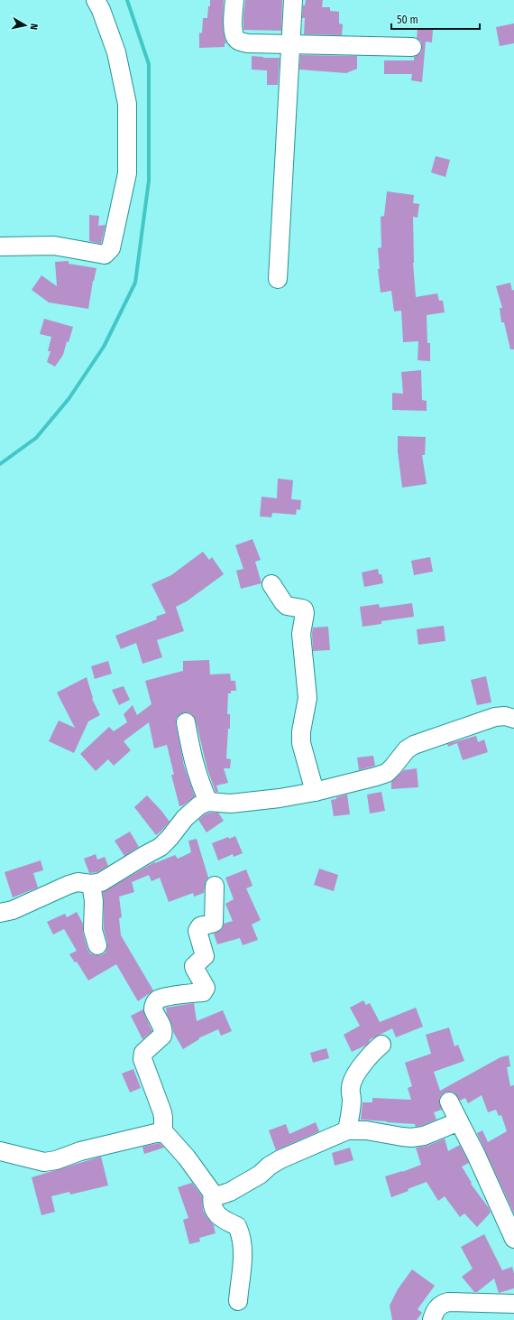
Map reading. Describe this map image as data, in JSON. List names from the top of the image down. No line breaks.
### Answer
{"scale_bar":"50 m","north":"right"}
